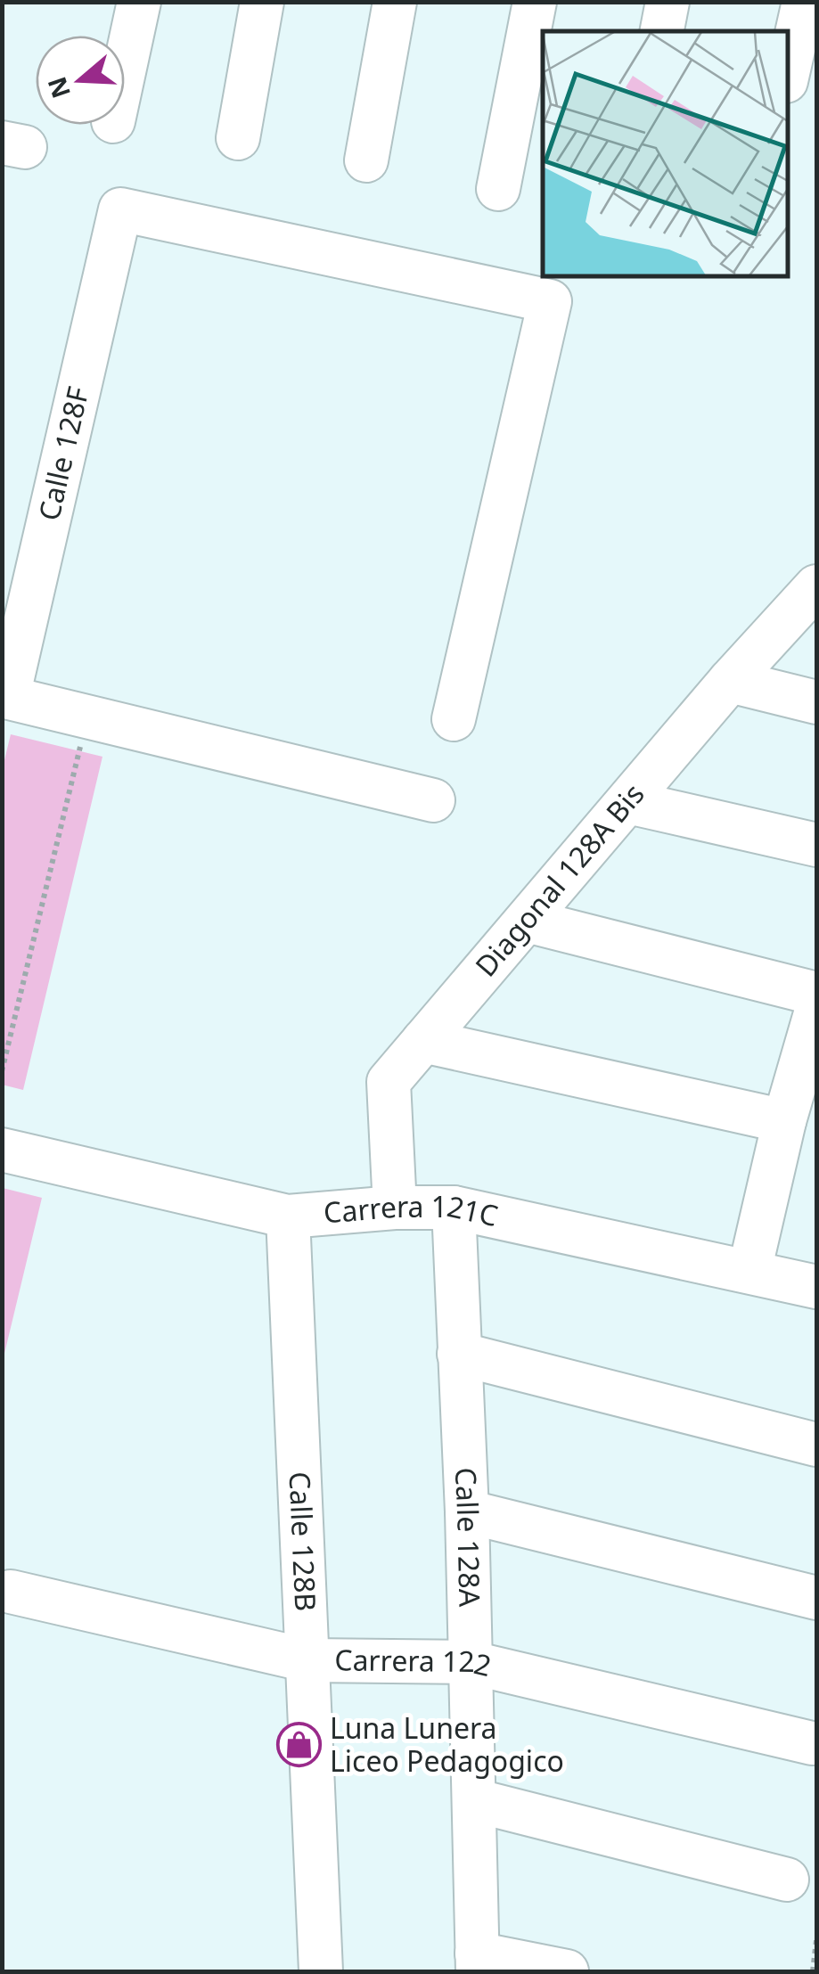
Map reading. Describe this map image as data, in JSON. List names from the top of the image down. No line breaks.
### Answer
{"streets":{"street":["Calle 128F","Diagonal 128A Bis","Carrera 121C","Calle 128A","Calle 128B","Carrera 122"]},"crossings":[["Diagonal 128A Bis","Carrera 121C"],["Carrera 121C","Calle 128A"],["Carrera 121C","Calle 128B"],["Calle 128A","Carrera 122"],["Calle 128B","Carrera 122"]],"places":{"shop":["Luna Lunera Liceo Pedagogico"]},"north":"left"}
